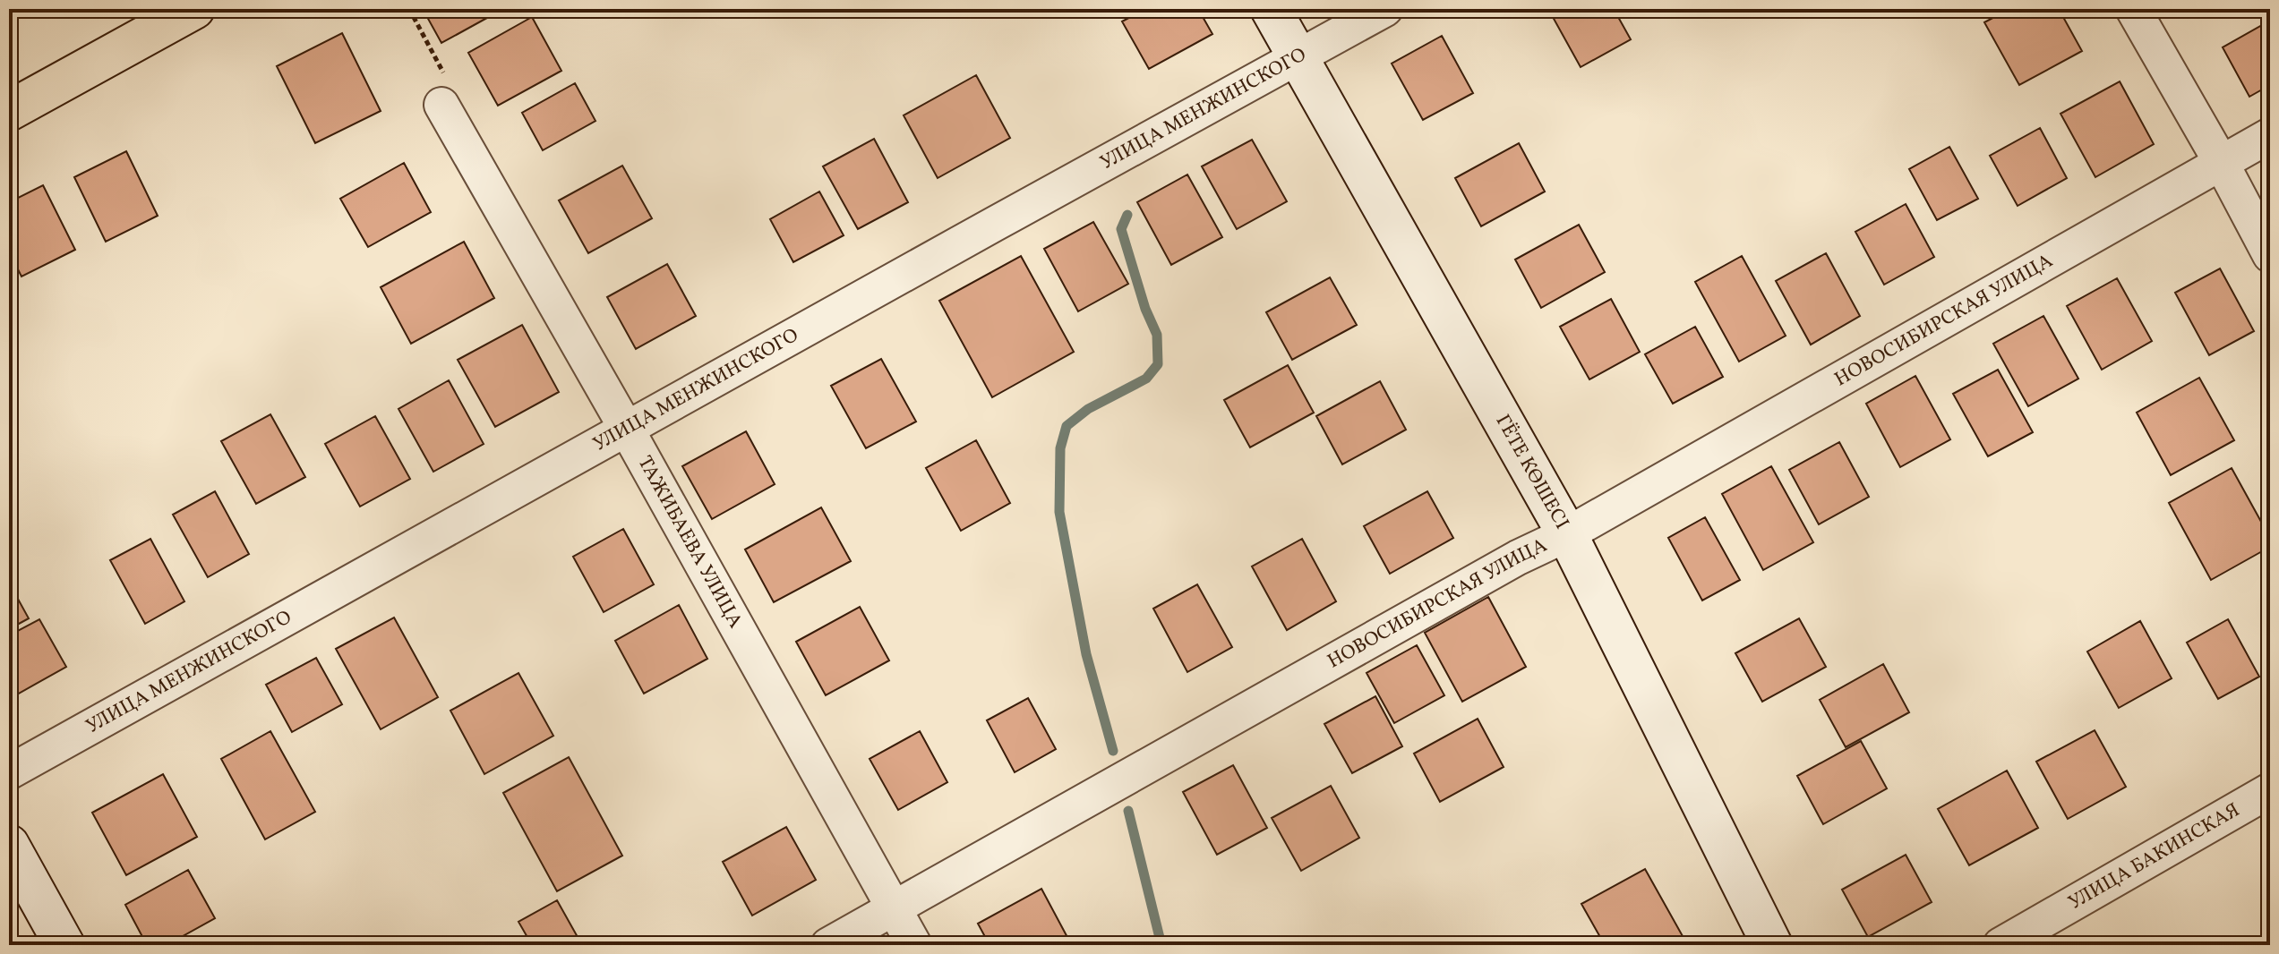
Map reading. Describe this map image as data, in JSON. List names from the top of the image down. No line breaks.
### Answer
{"streets":{"main road":["ГЁТЕ КӨШЕСІ"],"street":["УЛИЦА МЕНЖИНСКОГО","НОВОСИБИРСКАЯ УЛИЦА","ТАЖИБАЕВА УЛИЦА","УЛИЦА БАКИНСКАЯ"]},"crossings":[["УЛИЦА МЕНЖИНСКОГО","ГЁТЕ КӨШЕСІ"],["УЛИЦА МЕНЖИНСКОГО","ТАЖИБАЕВА УЛИЦА"],["НОВОСИБИРСКАЯ УЛИЦА","ГЁТЕ КӨШЕСІ"],["НОВОСИБИРСКАЯ УЛИЦА","ТАЖИБАЕВА УЛИЦА"]]}
